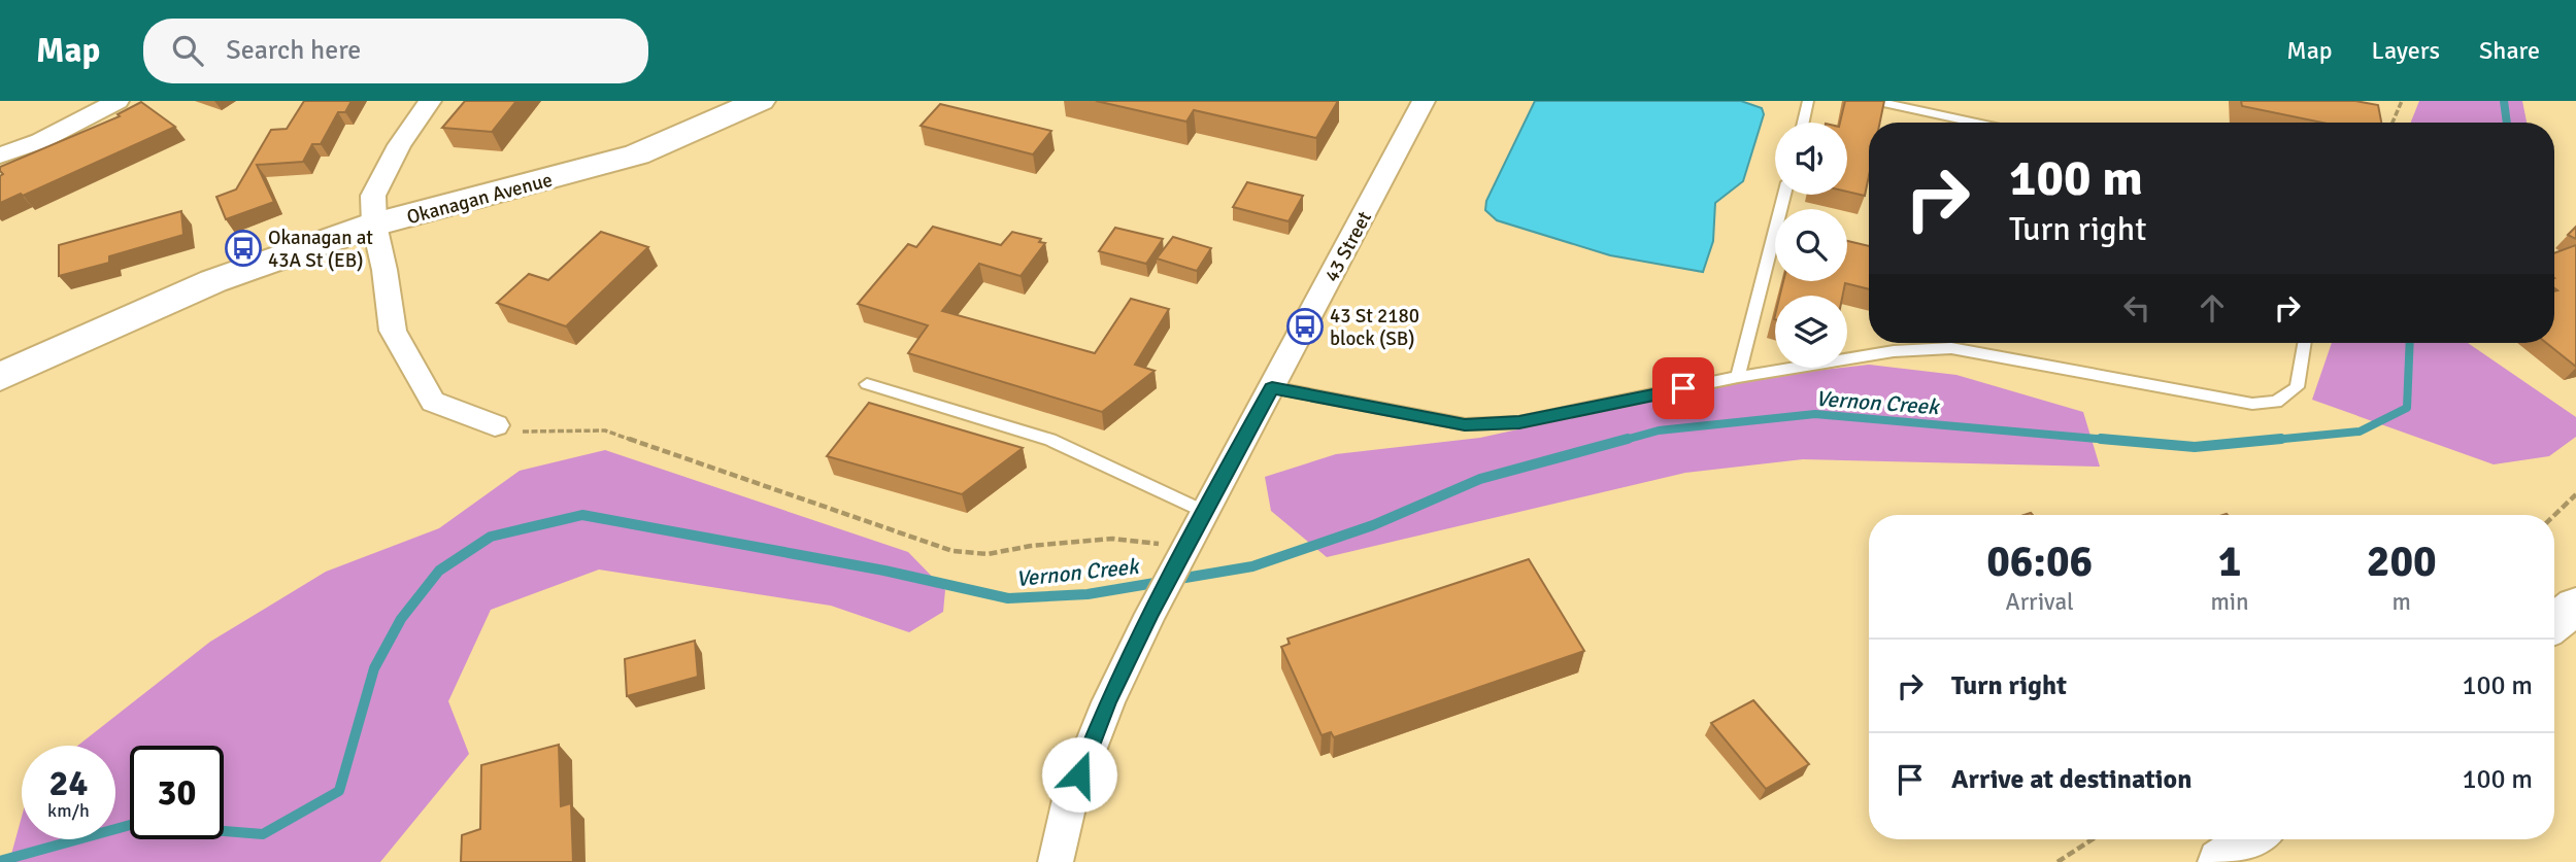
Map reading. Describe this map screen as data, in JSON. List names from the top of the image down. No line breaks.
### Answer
{"streets":{"street":["Okanagan Avenue","43 Street"]},"water":["Vernon Creek"],"places":{"bus stop":["Okanagan at 43A St (EB)","43 St 2180 block (SB)"]},"page":{"header":"Map","search":"Search here","nav":["Map","Layers","Share"],"turn":["100 m","Turn right"],"eta":["06:06","Arrival","1","min","200","m"],"list":[{"name":"Turn right","value":"100 m"},{"name":"Arrive at destination","value":"100 m"}],"speed":"24 km/h","limit":"30"}}
